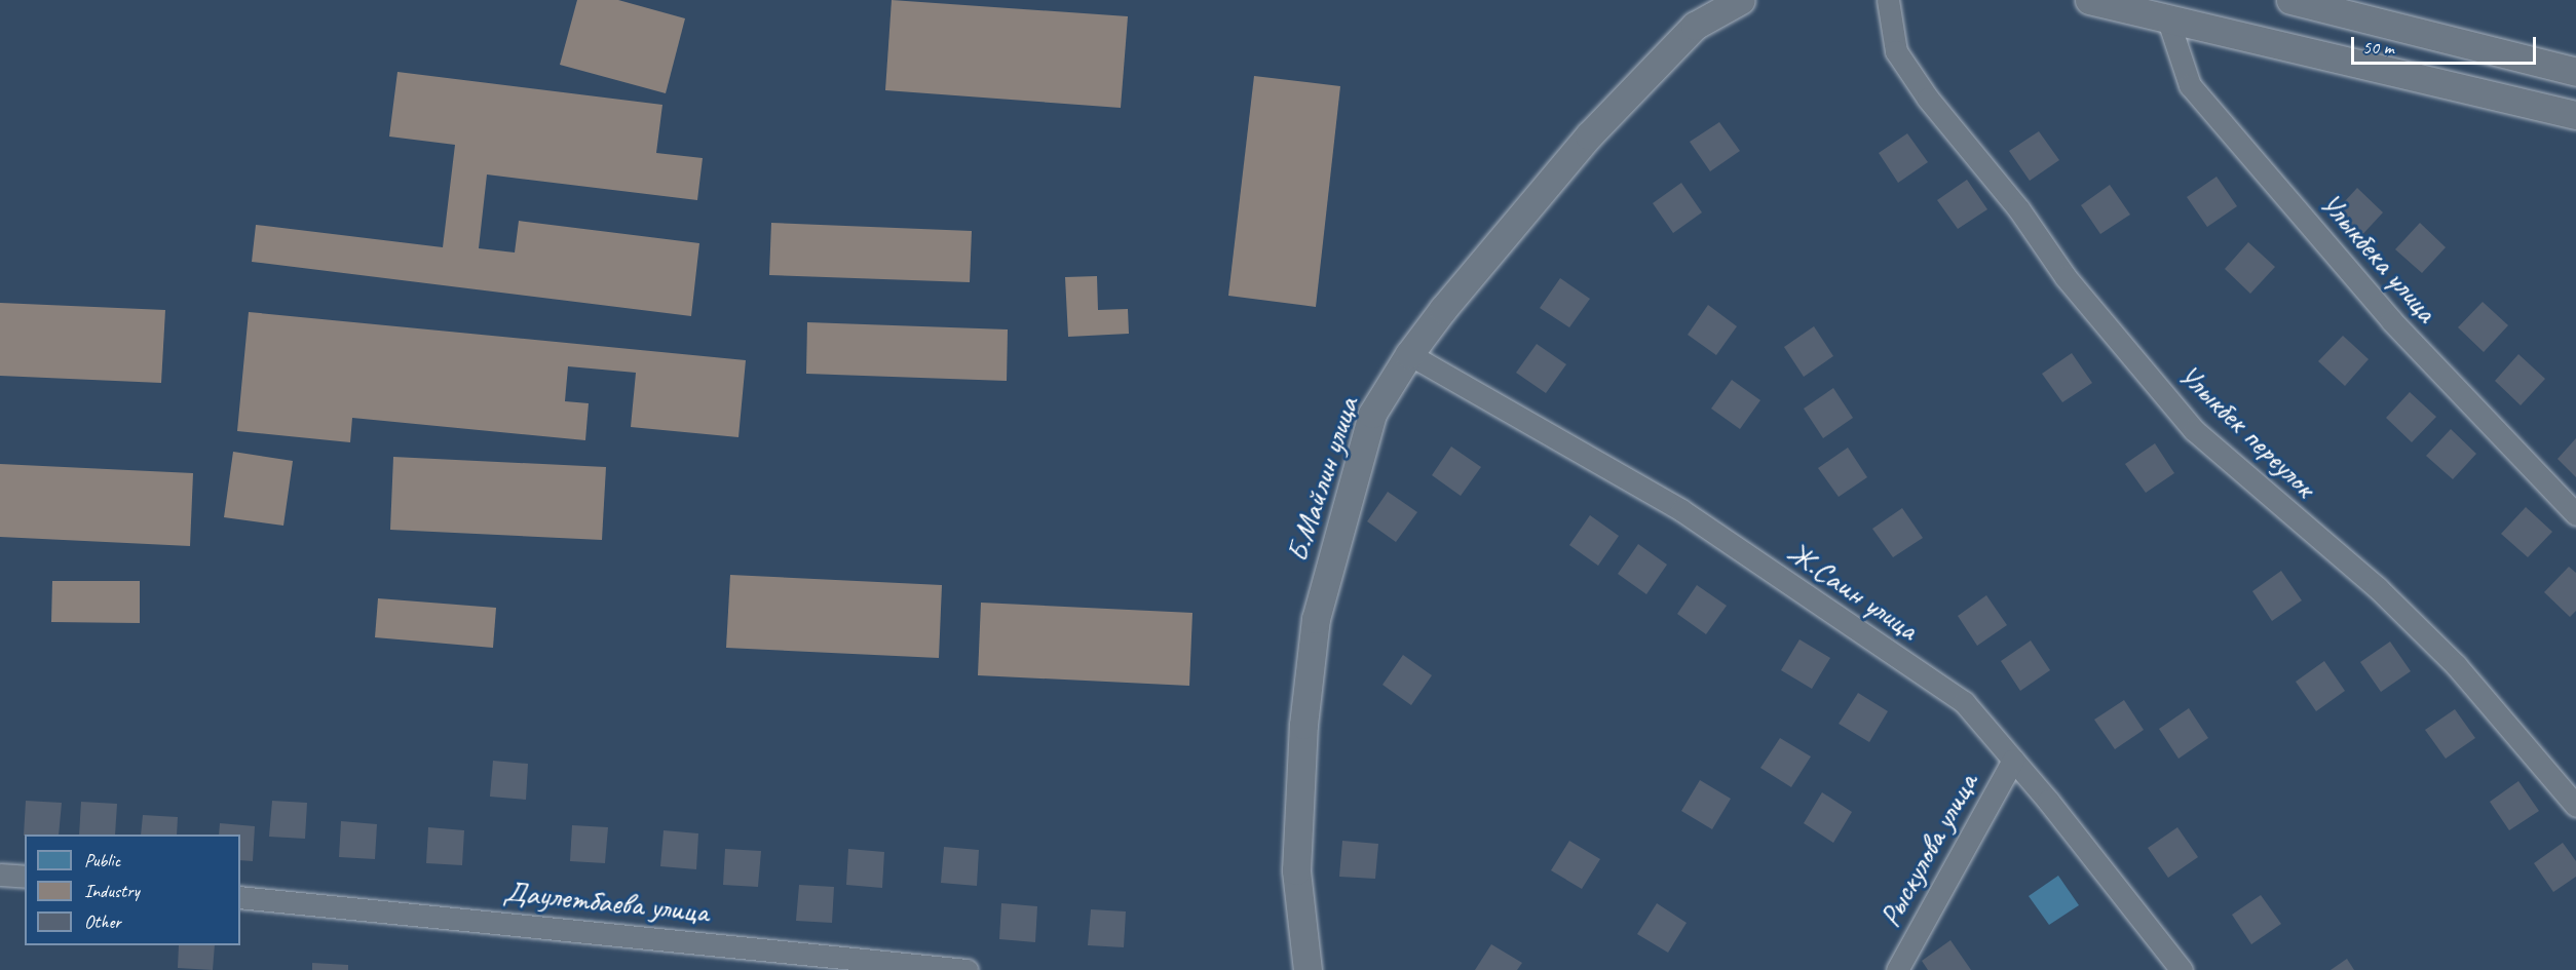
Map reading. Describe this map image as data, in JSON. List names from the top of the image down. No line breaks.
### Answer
{"streets":{"street":["Улыкбека улица","Улыкбек переулок","Б.Майлин улица","Ж.Саин улица","Рыскулова улица","Даулетбаева улица"]},"crossings":[["Б.Майлин улица","Ж.Саин улица"],["Ж.Саин улица","Рыскулова улица"]],"legend":["Public","Industry","Other"],"scale_bar":"50 m"}
